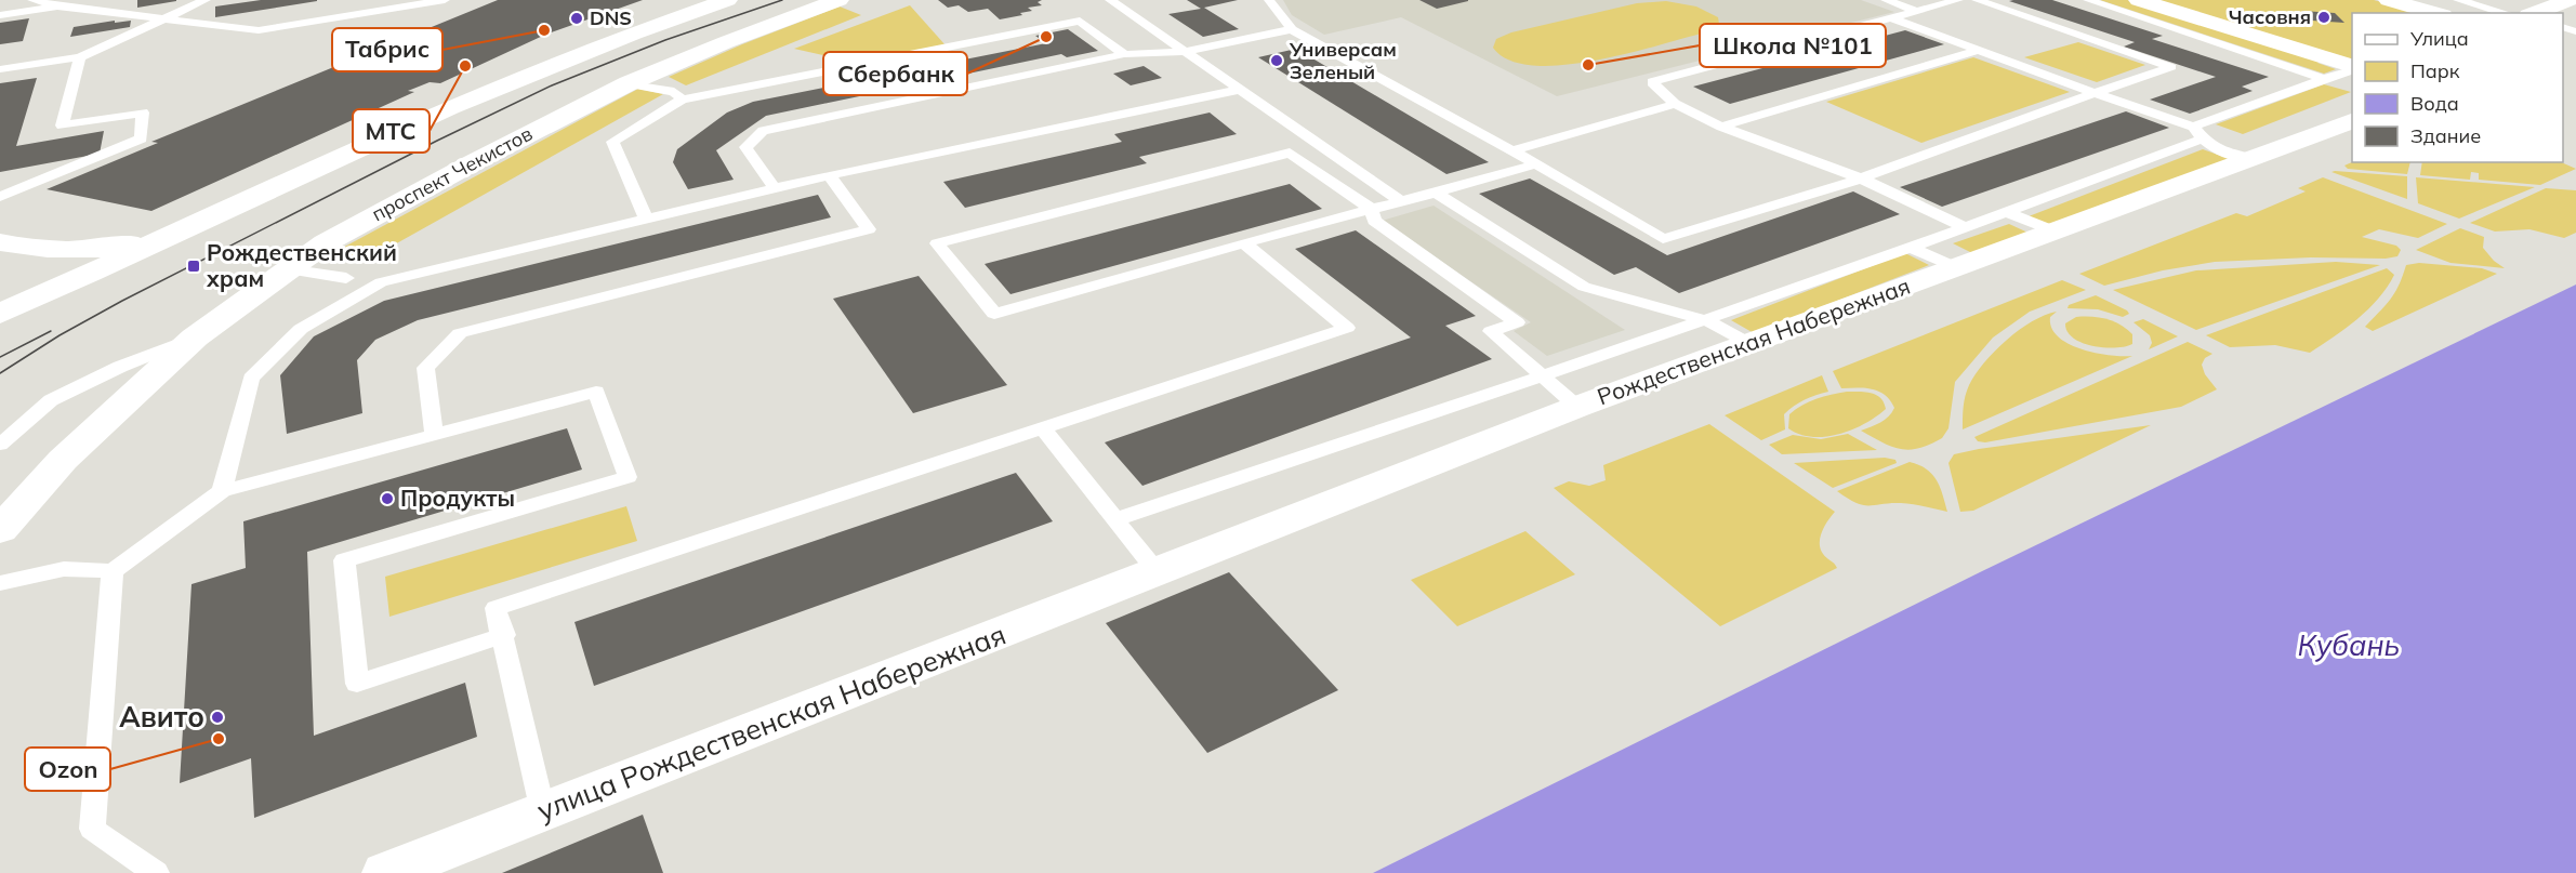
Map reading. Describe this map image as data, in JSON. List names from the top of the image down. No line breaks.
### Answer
{"streets":{"street":["проспект Чекистов","Рождественская Набережная","улица Рождественская Набережная"]},"crossings":[["Рождественская Набережная","улица Рождественская Набережная"]],"water":["Кубань"],"places":{"other":["Часовня","DNS","Табрис","Сбербанк","Универсам Зеленый","Школа №101","МТС","Продукты","Авито","Ozon"],"transit":["Рождественский храм"]},"legend":["Улица","Парк","Вода","Здание"]}
